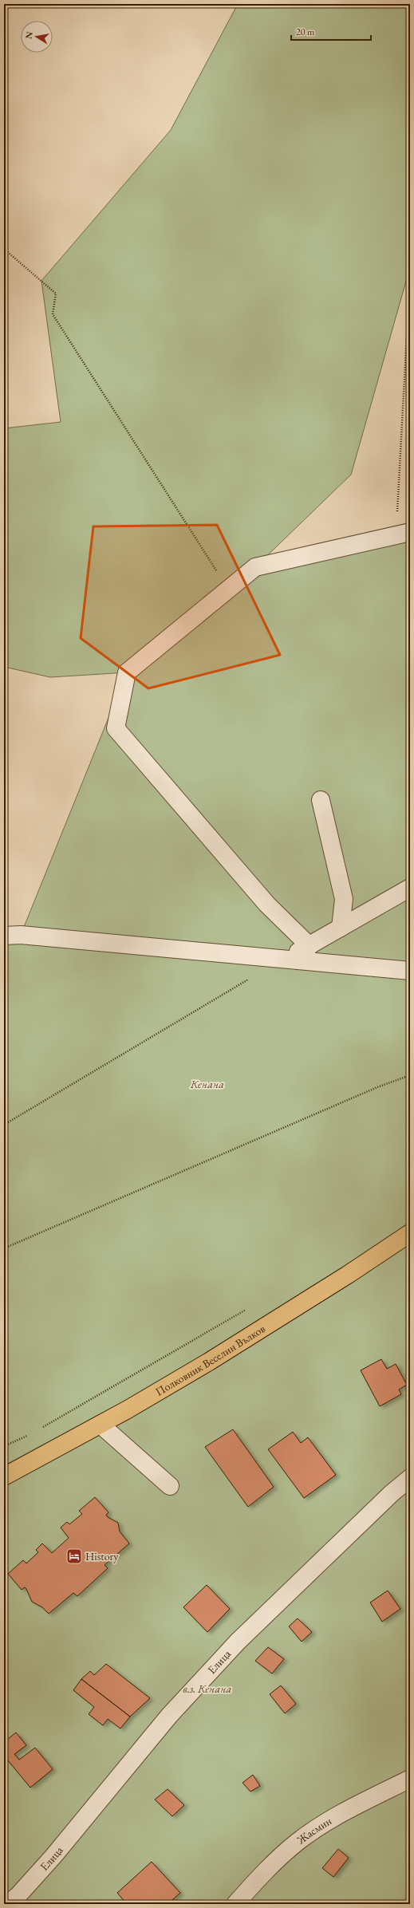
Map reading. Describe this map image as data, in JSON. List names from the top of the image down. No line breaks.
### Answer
{"streets":{"main road":["Полковник Веселин Вълков"],"street":["Елица","Жасмин"]},"parks":["Кенана","в.з. Кенана"],"places":{"hotel":["History"]},"scale_bar":"20 m","north":"left"}
